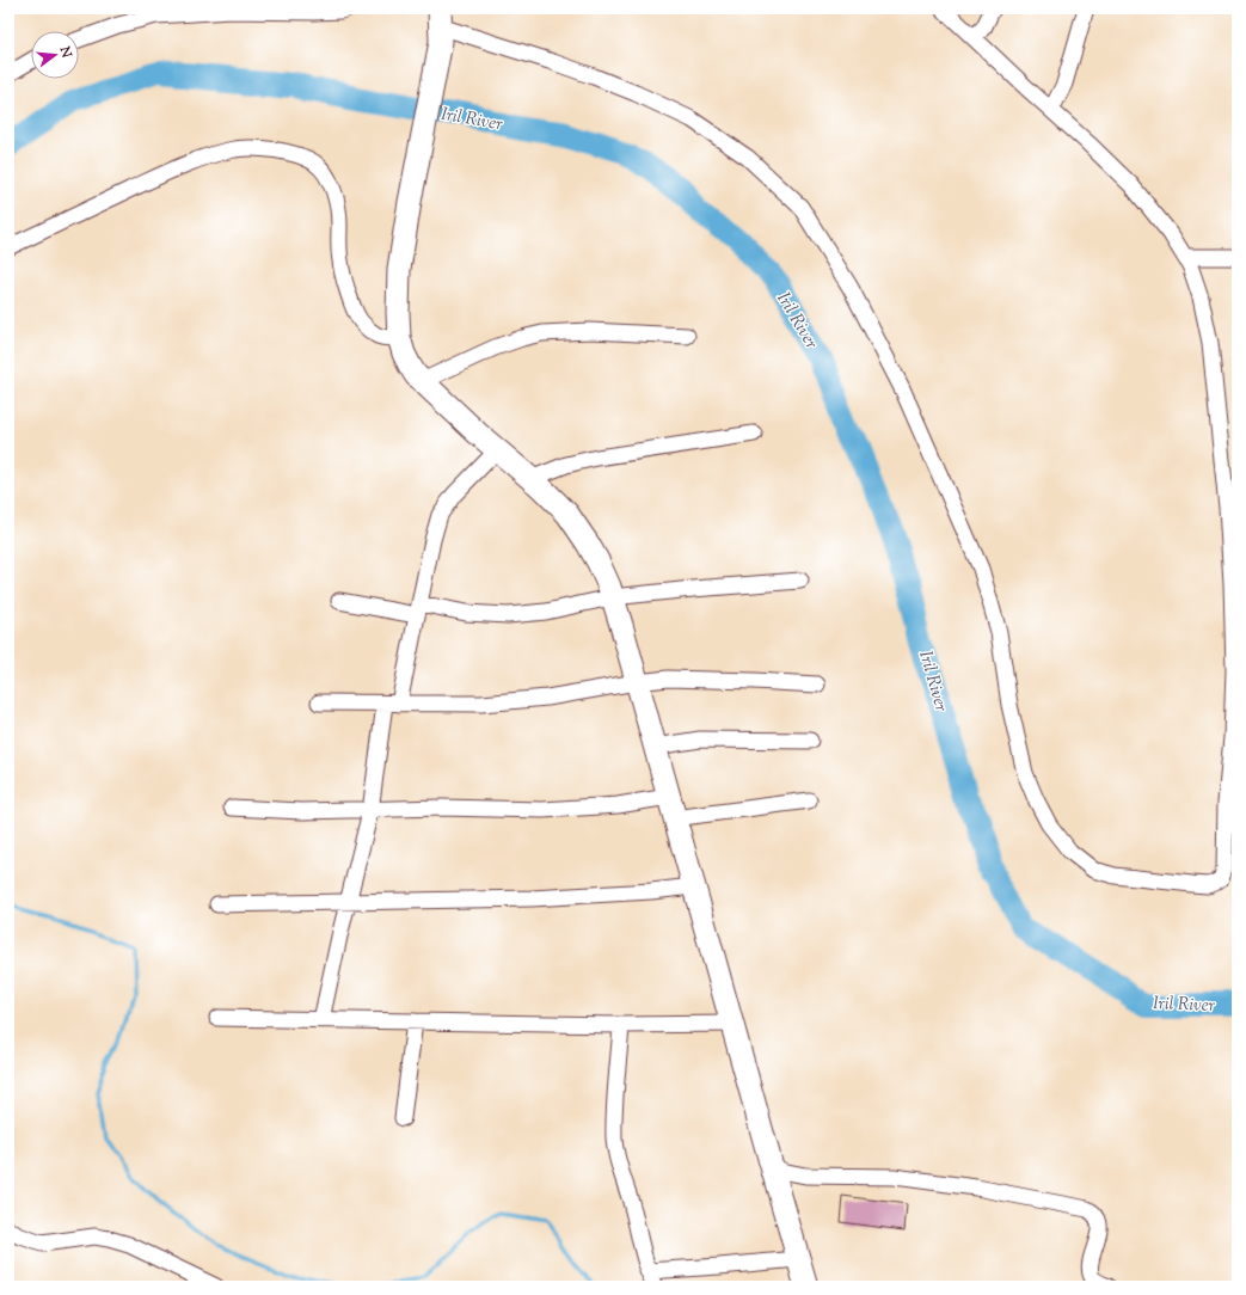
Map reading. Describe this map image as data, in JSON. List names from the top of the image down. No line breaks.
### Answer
{"water":["Iril River"],"north":"right"}
